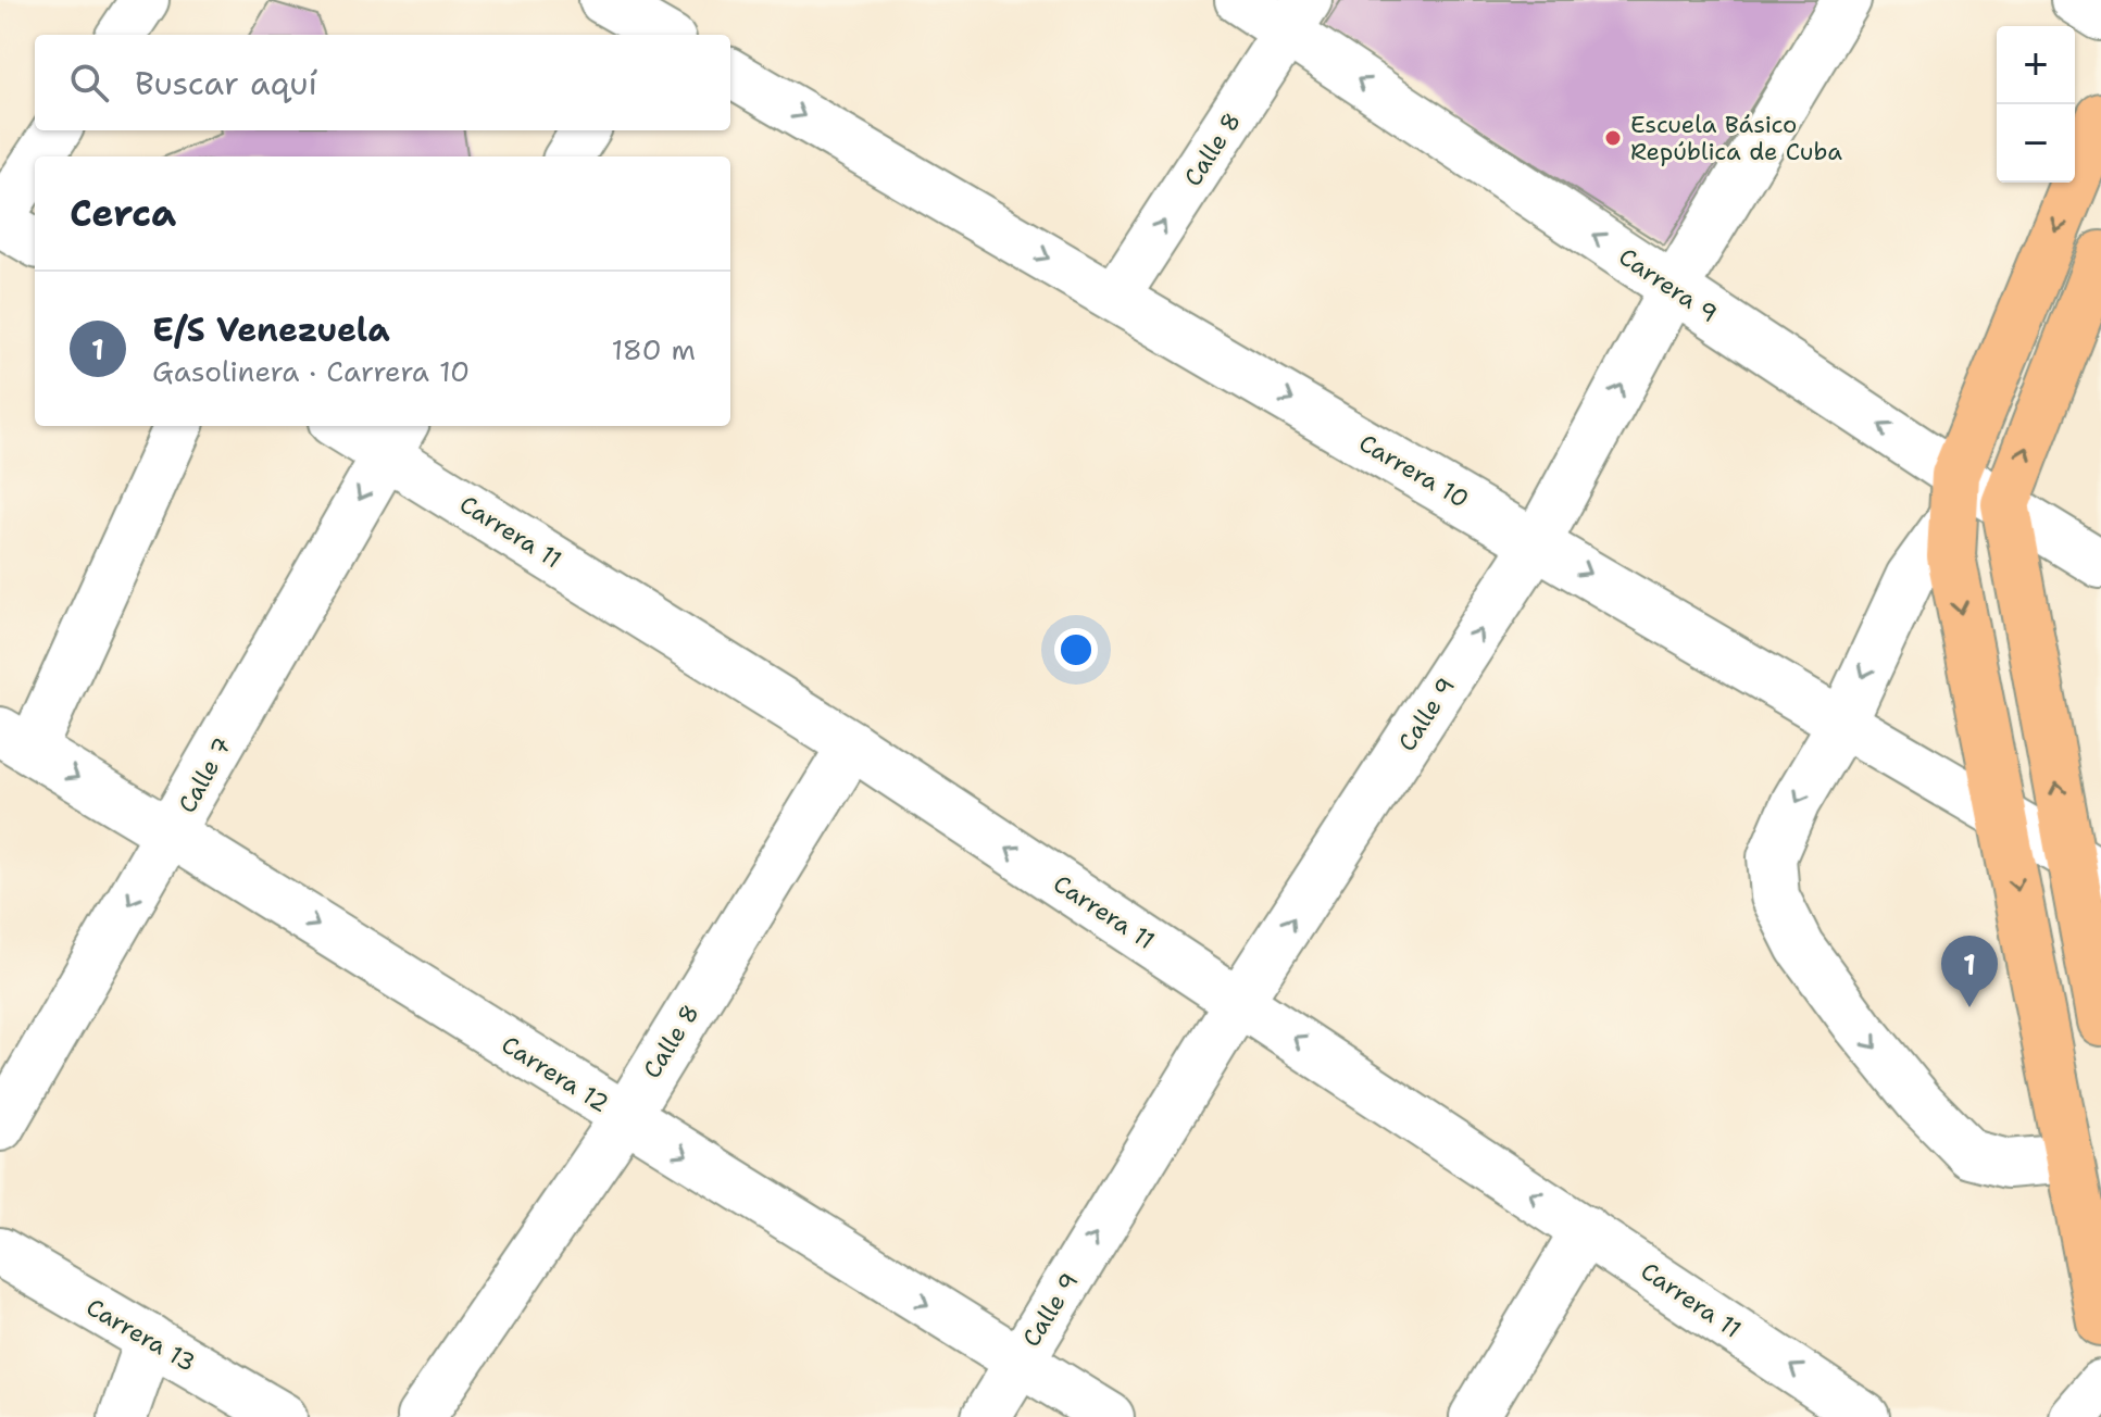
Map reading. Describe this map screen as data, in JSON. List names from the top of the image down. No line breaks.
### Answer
{"streets":{"street":["Calle 8","Carrera 9","Carrera 10","Carrera 11","Calle 9","Calle 7","Carrera 12","Carrera 13"]},"crossings":[["Calle 8","Carrera 9"],["Calle 8","Carrera 10"],["Calle 8","Carrera 11"],["Calle 8","Carrera 12"],["Carrera 9","Calle 9"],["Carrera 10","Calle 9"],["Carrera 11","Calle 9"],["Carrera 11","Calle 7"],["Calle 9","Carrera 12"],["Calle 7","Carrera 12"]],"one_way":["Carrera 9","Carrera 10","Carrera 11","Carrera 12"],"places":["Escuela Básico República de Cuba"],"page":{"map_buttons":["+","−"],"search":"Buscar aquí","heading":"Cerca","list":[{"mark":"1","name":"E/S Venezuela","note":"Gasolinera · Carrera 10","value":"180 m"}],"pins":"1"}}
